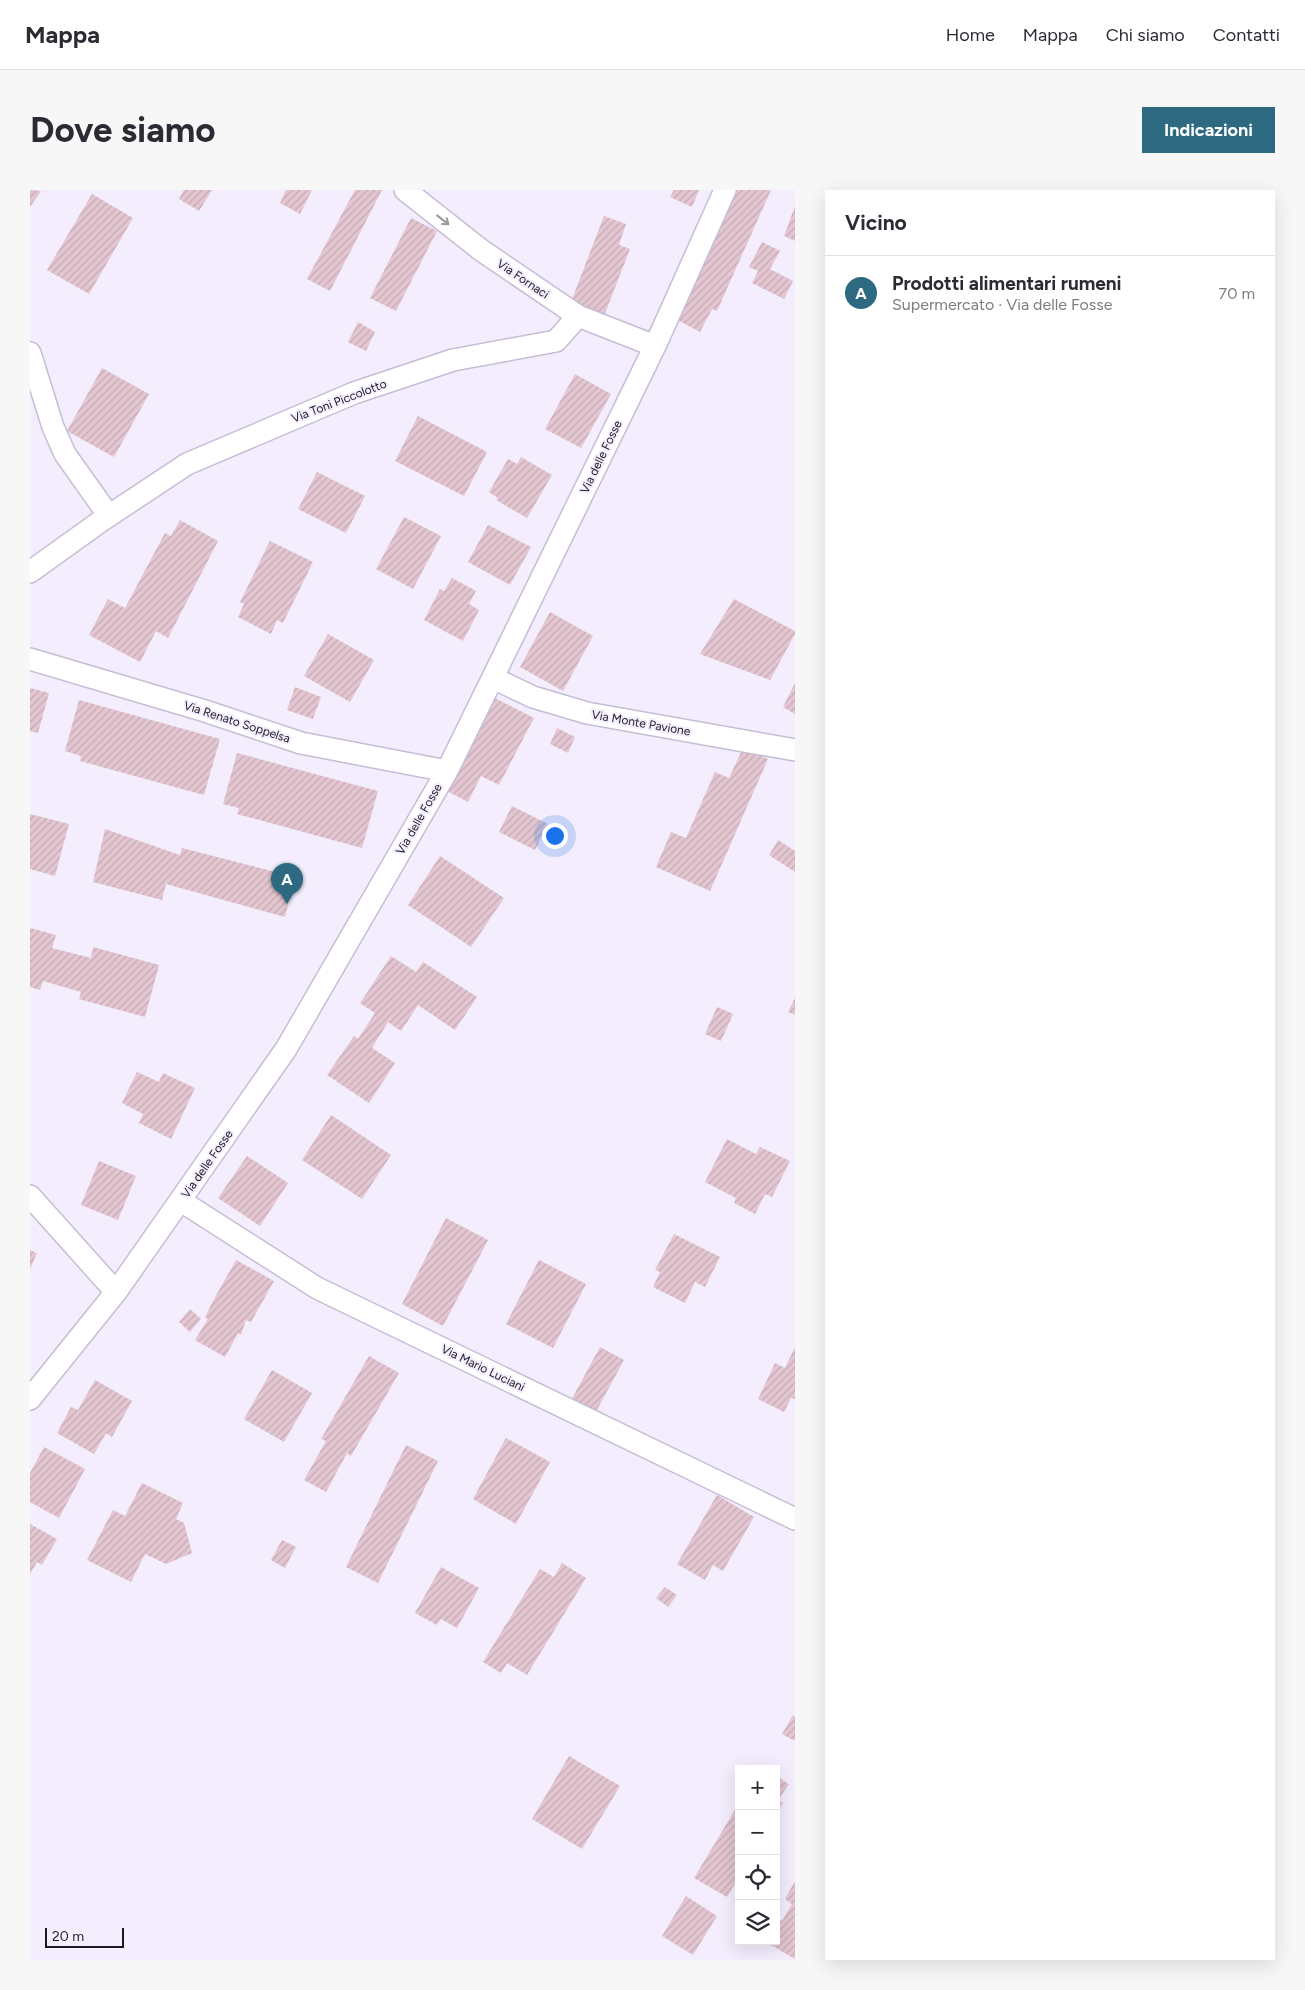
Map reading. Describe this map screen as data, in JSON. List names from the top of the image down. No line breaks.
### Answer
{"streets":{"street":["Via Fornaci","Via Toni Piccolotto","Via delle Fosse","Via Renato Soppelsa","Via Monte Pavione","Via Mario Luciani"]},"crossings":[["Via Fornaci","Via Toni Piccolotto"],["Via Fornaci","Via delle Fosse"],["Via delle Fosse","Via Renato Soppelsa"],["Via delle Fosse","Via Monte Pavione"],["Via delle Fosse","Via Mario Luciani"]],"one_way":["Via Fornaci"],"scale_bar":"20 m","page":{"header":"Mappa","nav":["Home","Mappa","Chi siamo","Contatti"],"buttons":"Indicazioni","title":"Dove siamo","heading":"Vicino","list":[{"mark":"A","name":"Prodotti alimentari rumeni","note":"Supermercato · Via delle Fosse","value":"70 m"}],"pins":"A","map_buttons":["+","−"],"scale":"20 m"}}
